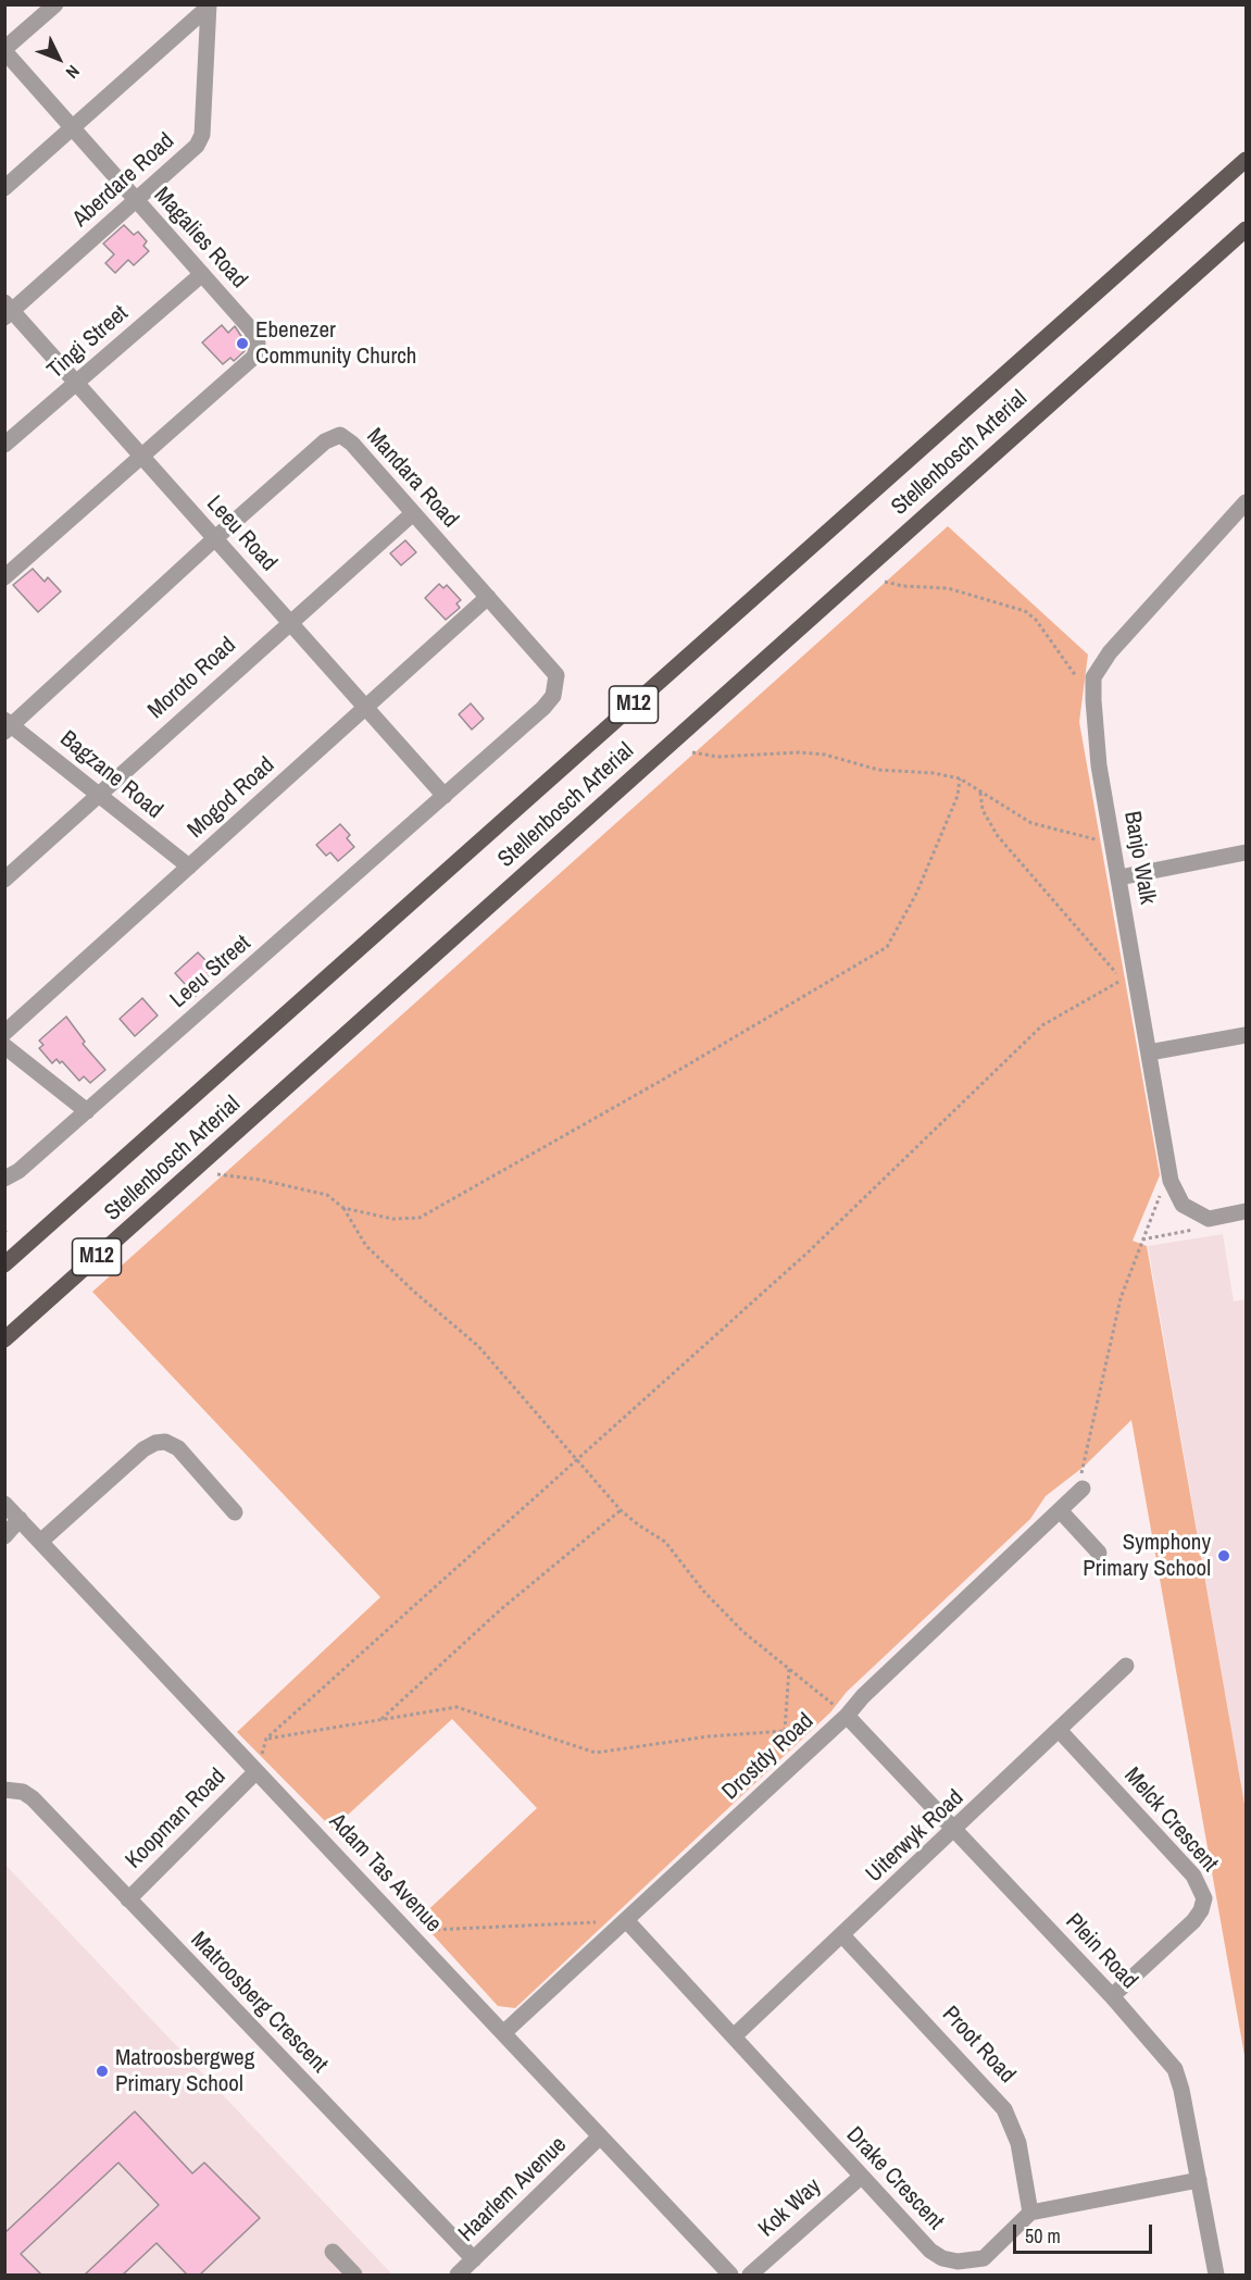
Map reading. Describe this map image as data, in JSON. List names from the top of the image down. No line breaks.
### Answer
{"streets":{"main road":["Stellenbosch Arterial","M12"],"street":["Aberdare Road","Magalies Road","Tingi Street","Mandara Road","Leeu Road","Moroto Road","Bagzane Road","Mogod Road","Banjo Walk","Leeu Street","Drostdy Road","Koopman Road","Melck Crescent","Uiterwyk Road","Adam Tas Avenue","Plein Road","Matroosberg Crescent","Proot Road","Drake Crescent","Haarlem Avenue","Kok Way"]},"crossings":[["Aberdare Road","Magalies Road"],["Aberdare Road","Leeu Road"],["Magalies Road","Tingi Street"],["Magalies Road","Leeu Road"],["Tingi Street","Leeu Road"],["Mandara Road","Leeu Road"],["Mandara Road","Moroto Road"],["Mandara Road","Bagzane Road"],["Mandara Road","Mogod Road"],["Mandara Road","Leeu Street"],["Leeu Road","Moroto Road"],["Leeu Road","Mogod Road"],["Leeu Road","Leeu Street"],["Moroto Road","Bagzane Road"],["Bagzane Road","Mogod Road"],["Drostdy Road","Adam Tas Avenue"],["Drostdy Road","Plein Road"],["Drostdy Road","Drake Crescent"],["Koopman Road","Adam Tas Avenue"],["Koopman Road","Matroosberg Crescent"],["Melck Crescent","Uiterwyk Road"],["Melck Crescent","Plein Road"],["Uiterwyk Road","Plein Road"],["Uiterwyk Road","Proot Road"],["Uiterwyk Road","Drake Crescent"],["Adam Tas Avenue","Haarlem Avenue"],["Matroosberg Crescent","Haarlem Avenue"],["Proot Road","Drake Crescent"],["Drake Crescent","Kok Way"]],"places":["Ebenezer Community Church","Symphony Primary School","Matroosbergweg Primary School"],"scale_bar":"50 m","north":"bottom right"}
